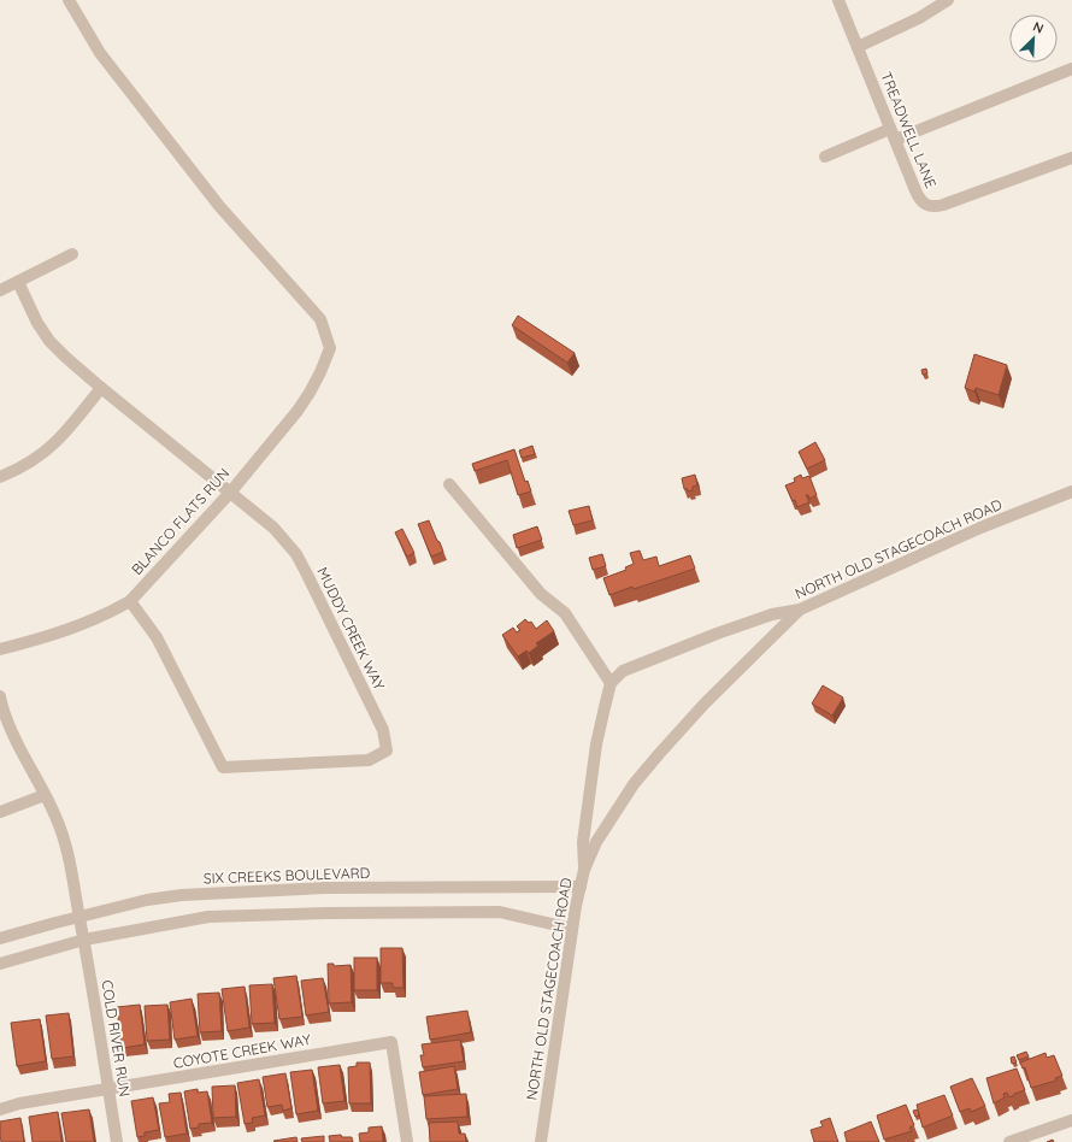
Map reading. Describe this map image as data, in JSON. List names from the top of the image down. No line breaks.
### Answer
{"streets":{"street":["TREADWELL LANE","BLANCO FLATS RUN","NORTH OLD STAGECOACH ROAD","MUDDY CREEK WAY","SIX CREEKS BOULEVARD","COLD RIVER RUN","COYOTE CREEK WAY"]},"crossings":[["BLANCO FLATS RUN","MUDDY CREEK WAY"],["NORTH OLD STAGECOACH ROAD","SIX CREEKS BOULEVARD"],["SIX CREEKS BOULEVARD","COLD RIVER RUN"],["COLD RIVER RUN","COYOTE CREEK WAY"]],"north":"top right"}
